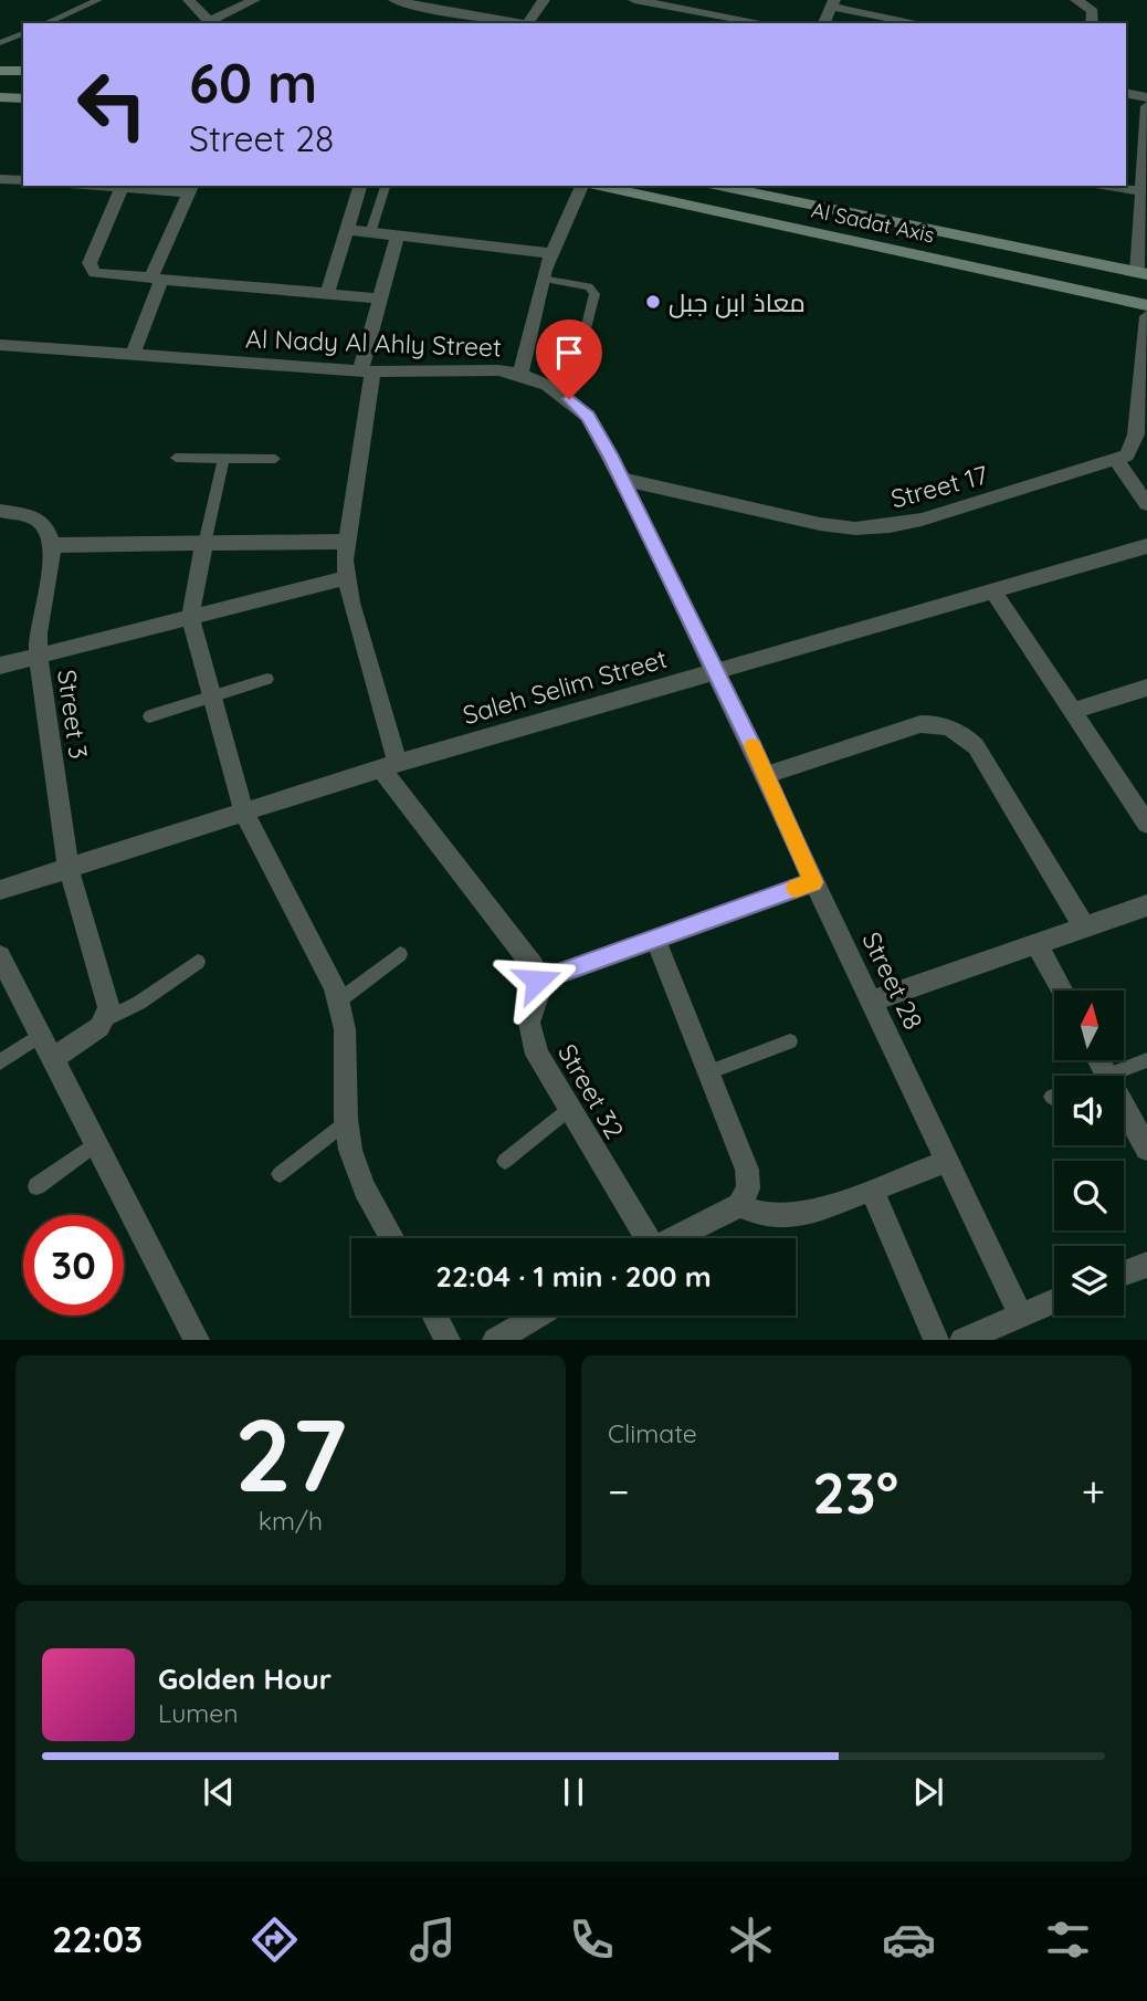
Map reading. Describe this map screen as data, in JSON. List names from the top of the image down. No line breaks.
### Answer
{"streets":{"street":["Al Sadat Axis","Al Nady Al Ahly Street","Street 17","Saleh Selim Street","Street 3","Street 28","Street 32"]},"crossings":[["Al Nady Al Ahly Street","Street 17"],["Al Nady Al Ahly Street","Saleh Selim Street"],["Al Nady Al Ahly Street","Street 28"],["Saleh Selim Street","Street 3"],["Saleh Selim Street","Street 28"]],"places":["معاذ ابن جبل"],"north":"top","page":{"turn":["60 m","Street 28"],"limit":"30","trip":"22:04 · 1 min · 200 m","tile":[["27","km/h"],"Climate"],"heat":["−","23°","+"],"song":["Golden Hour","Lumen"],"tabs":"22:03"}}
